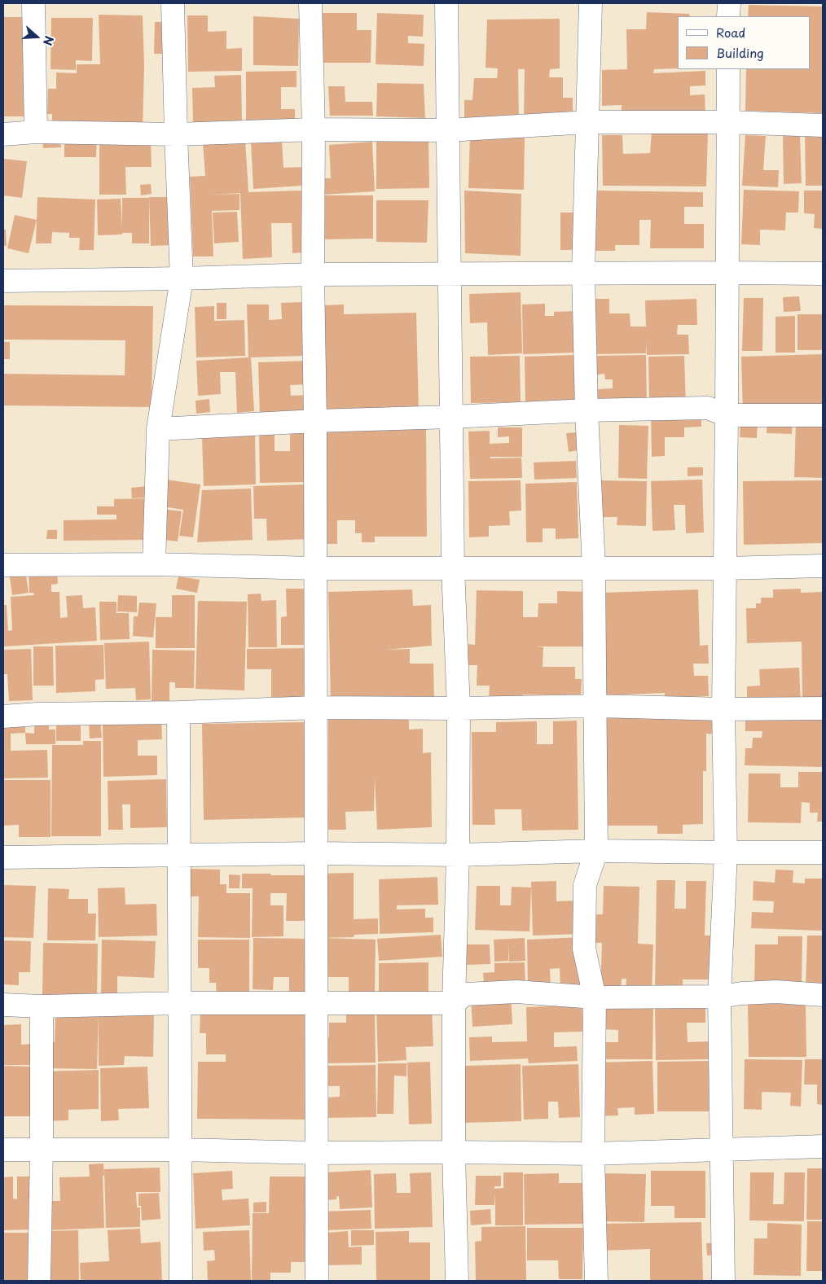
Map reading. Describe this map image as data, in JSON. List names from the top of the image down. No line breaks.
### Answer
{"legend":["Road","Building"],"north":"right"}
